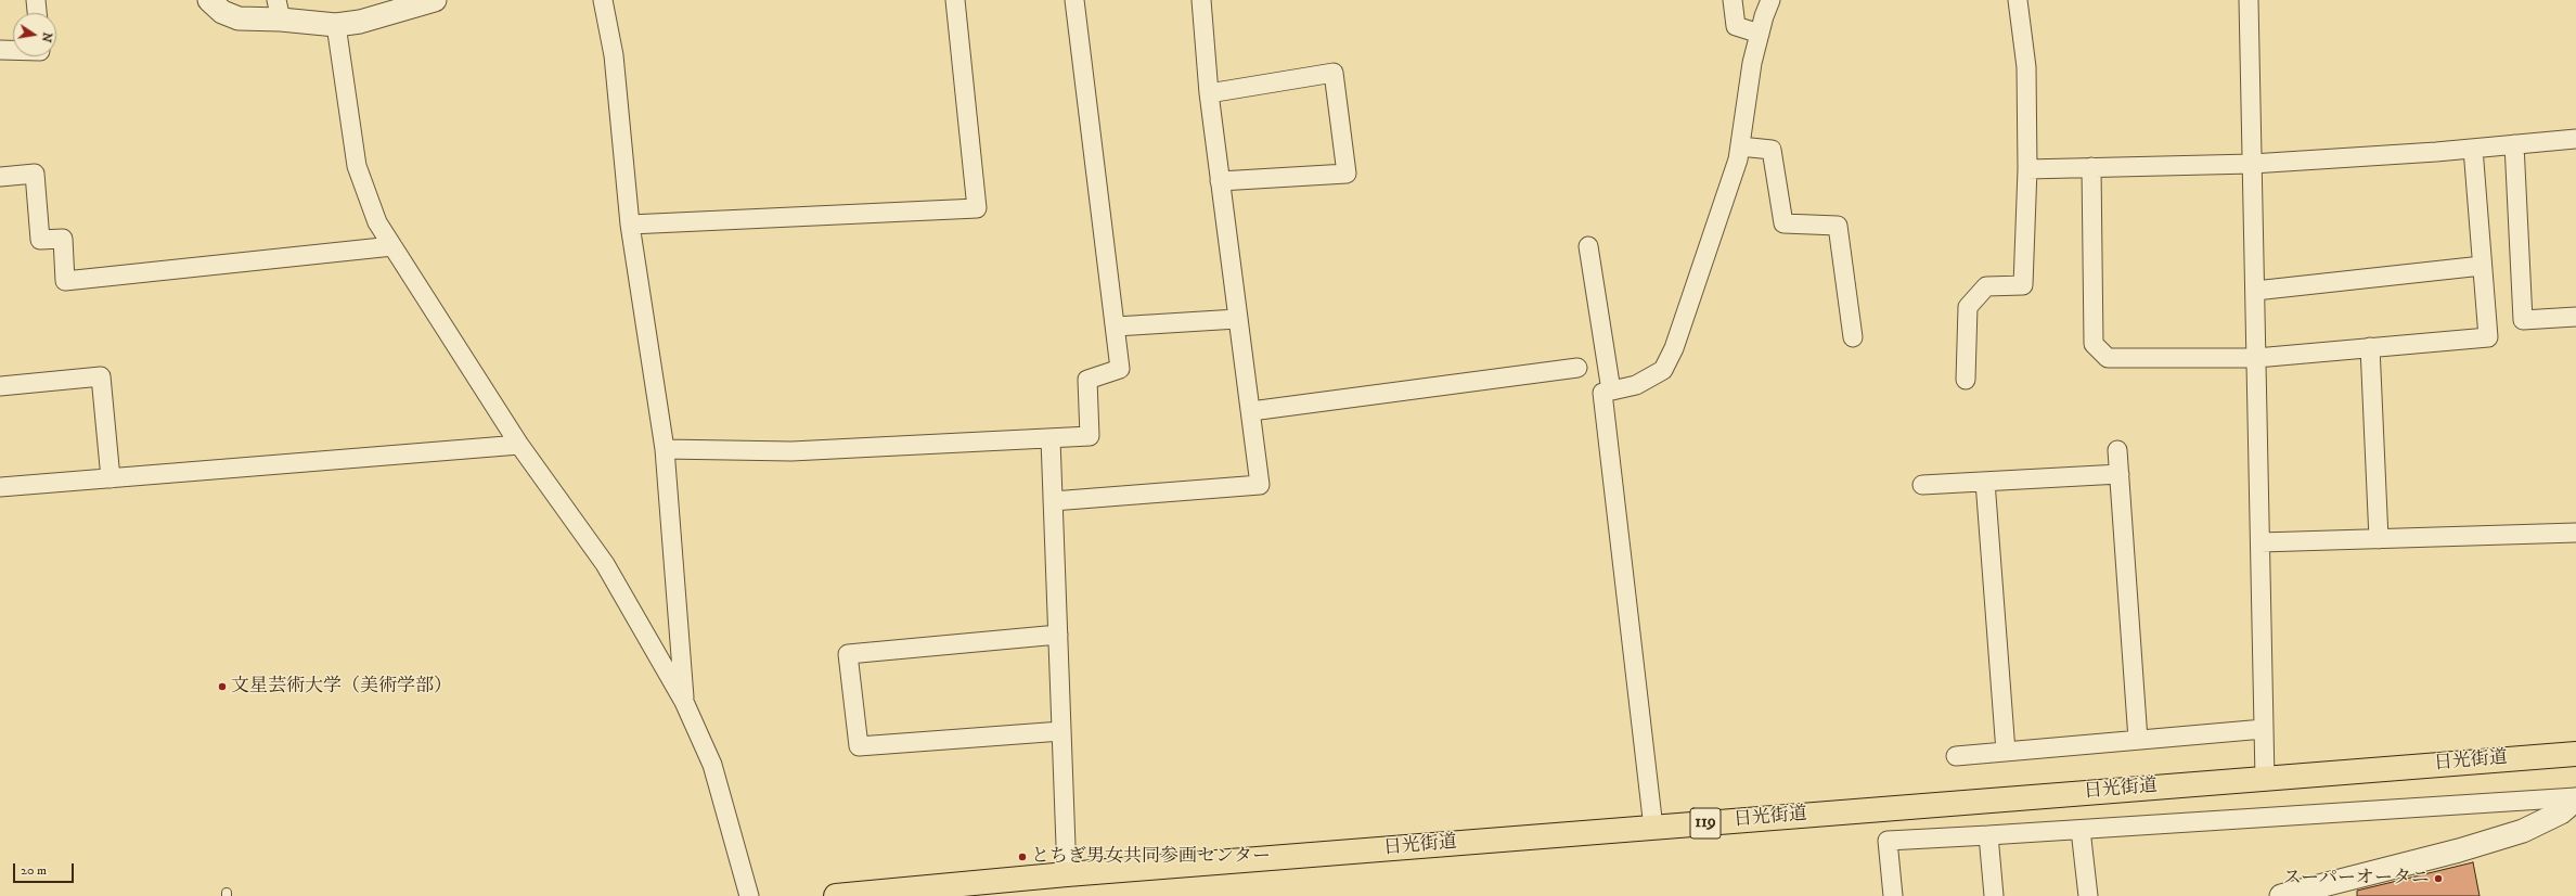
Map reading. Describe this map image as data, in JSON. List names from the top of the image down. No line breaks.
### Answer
{"streets":{"highway":["日光街道","119"]},"places":["文星芸術大学（美術学部）","とちぎ男女共同参画センター","スーパーオータニ"],"scale_bar":"20 m","north":"right"}
